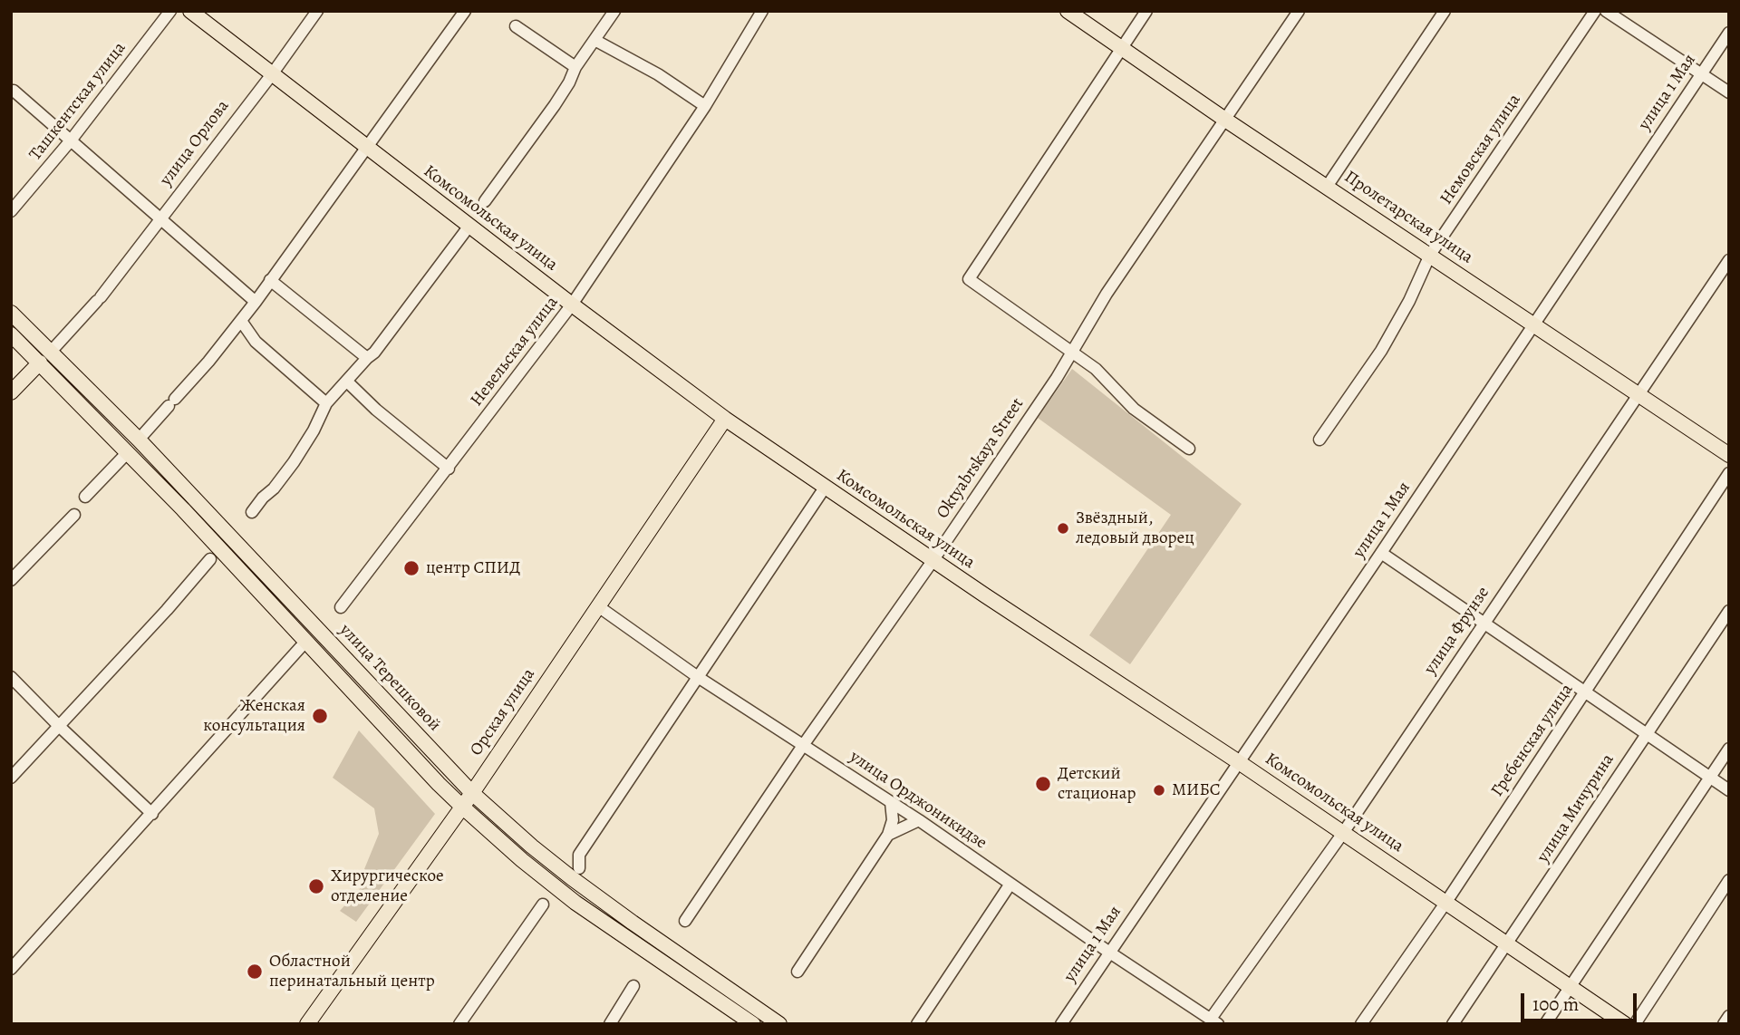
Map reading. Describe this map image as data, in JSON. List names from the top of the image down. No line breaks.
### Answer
{"streets":{"main road":["Пролетарская улица","Комсомольская улица","улица Терешковой","Орская улица"],"street":["улица 1 Мая","Ташкентская улица","улица Орлова","Немовская улица","Невельская улица","Oktyabrskaya Street","улица Фрунзе","Гребенская улица","улица Орджоникидзе","улица Мичурина"]},"crossings":[["улица 1 Мая","Пролетарская улица"],["улица 1 Мая","Комсомольская улица"],["улица 1 Мая","улица Орджоникидзе"],["улица Орлова","Комсомольская улица"],["улица Орлова","улица Терешковой"],["Немовская улица","Пролетарская улица"],["Пролетарская улица","Oktyabrskaya Street"],["Пролетарская улица","улица Фрунзе"],["Комсомольская улица","Невельская улица"],["Комсомольская улица","Oktyabrskaya Street"],["Комсомольская улица","улица Фрунзе"],["Комсомольская улица","Орская улица"],["Комсомольская улица","Гребенская улица"],["Комсомольская улица","улица Мичурина"],["Oktyabrskaya Street","улица Орджоникидзе"],["улица Фрунзе","улица Орджоникидзе"],["улица Терешковой","Орская улица"],["Орская улица","улица Орджоникидзе"]],"places":["Звёздный, ледовый дворец","центр СПИД","Женская консультация","Детский стационар","МИБС","Хирургическое отделение","Областной перинатальный центр"],"scale_bar":"100 m"}
